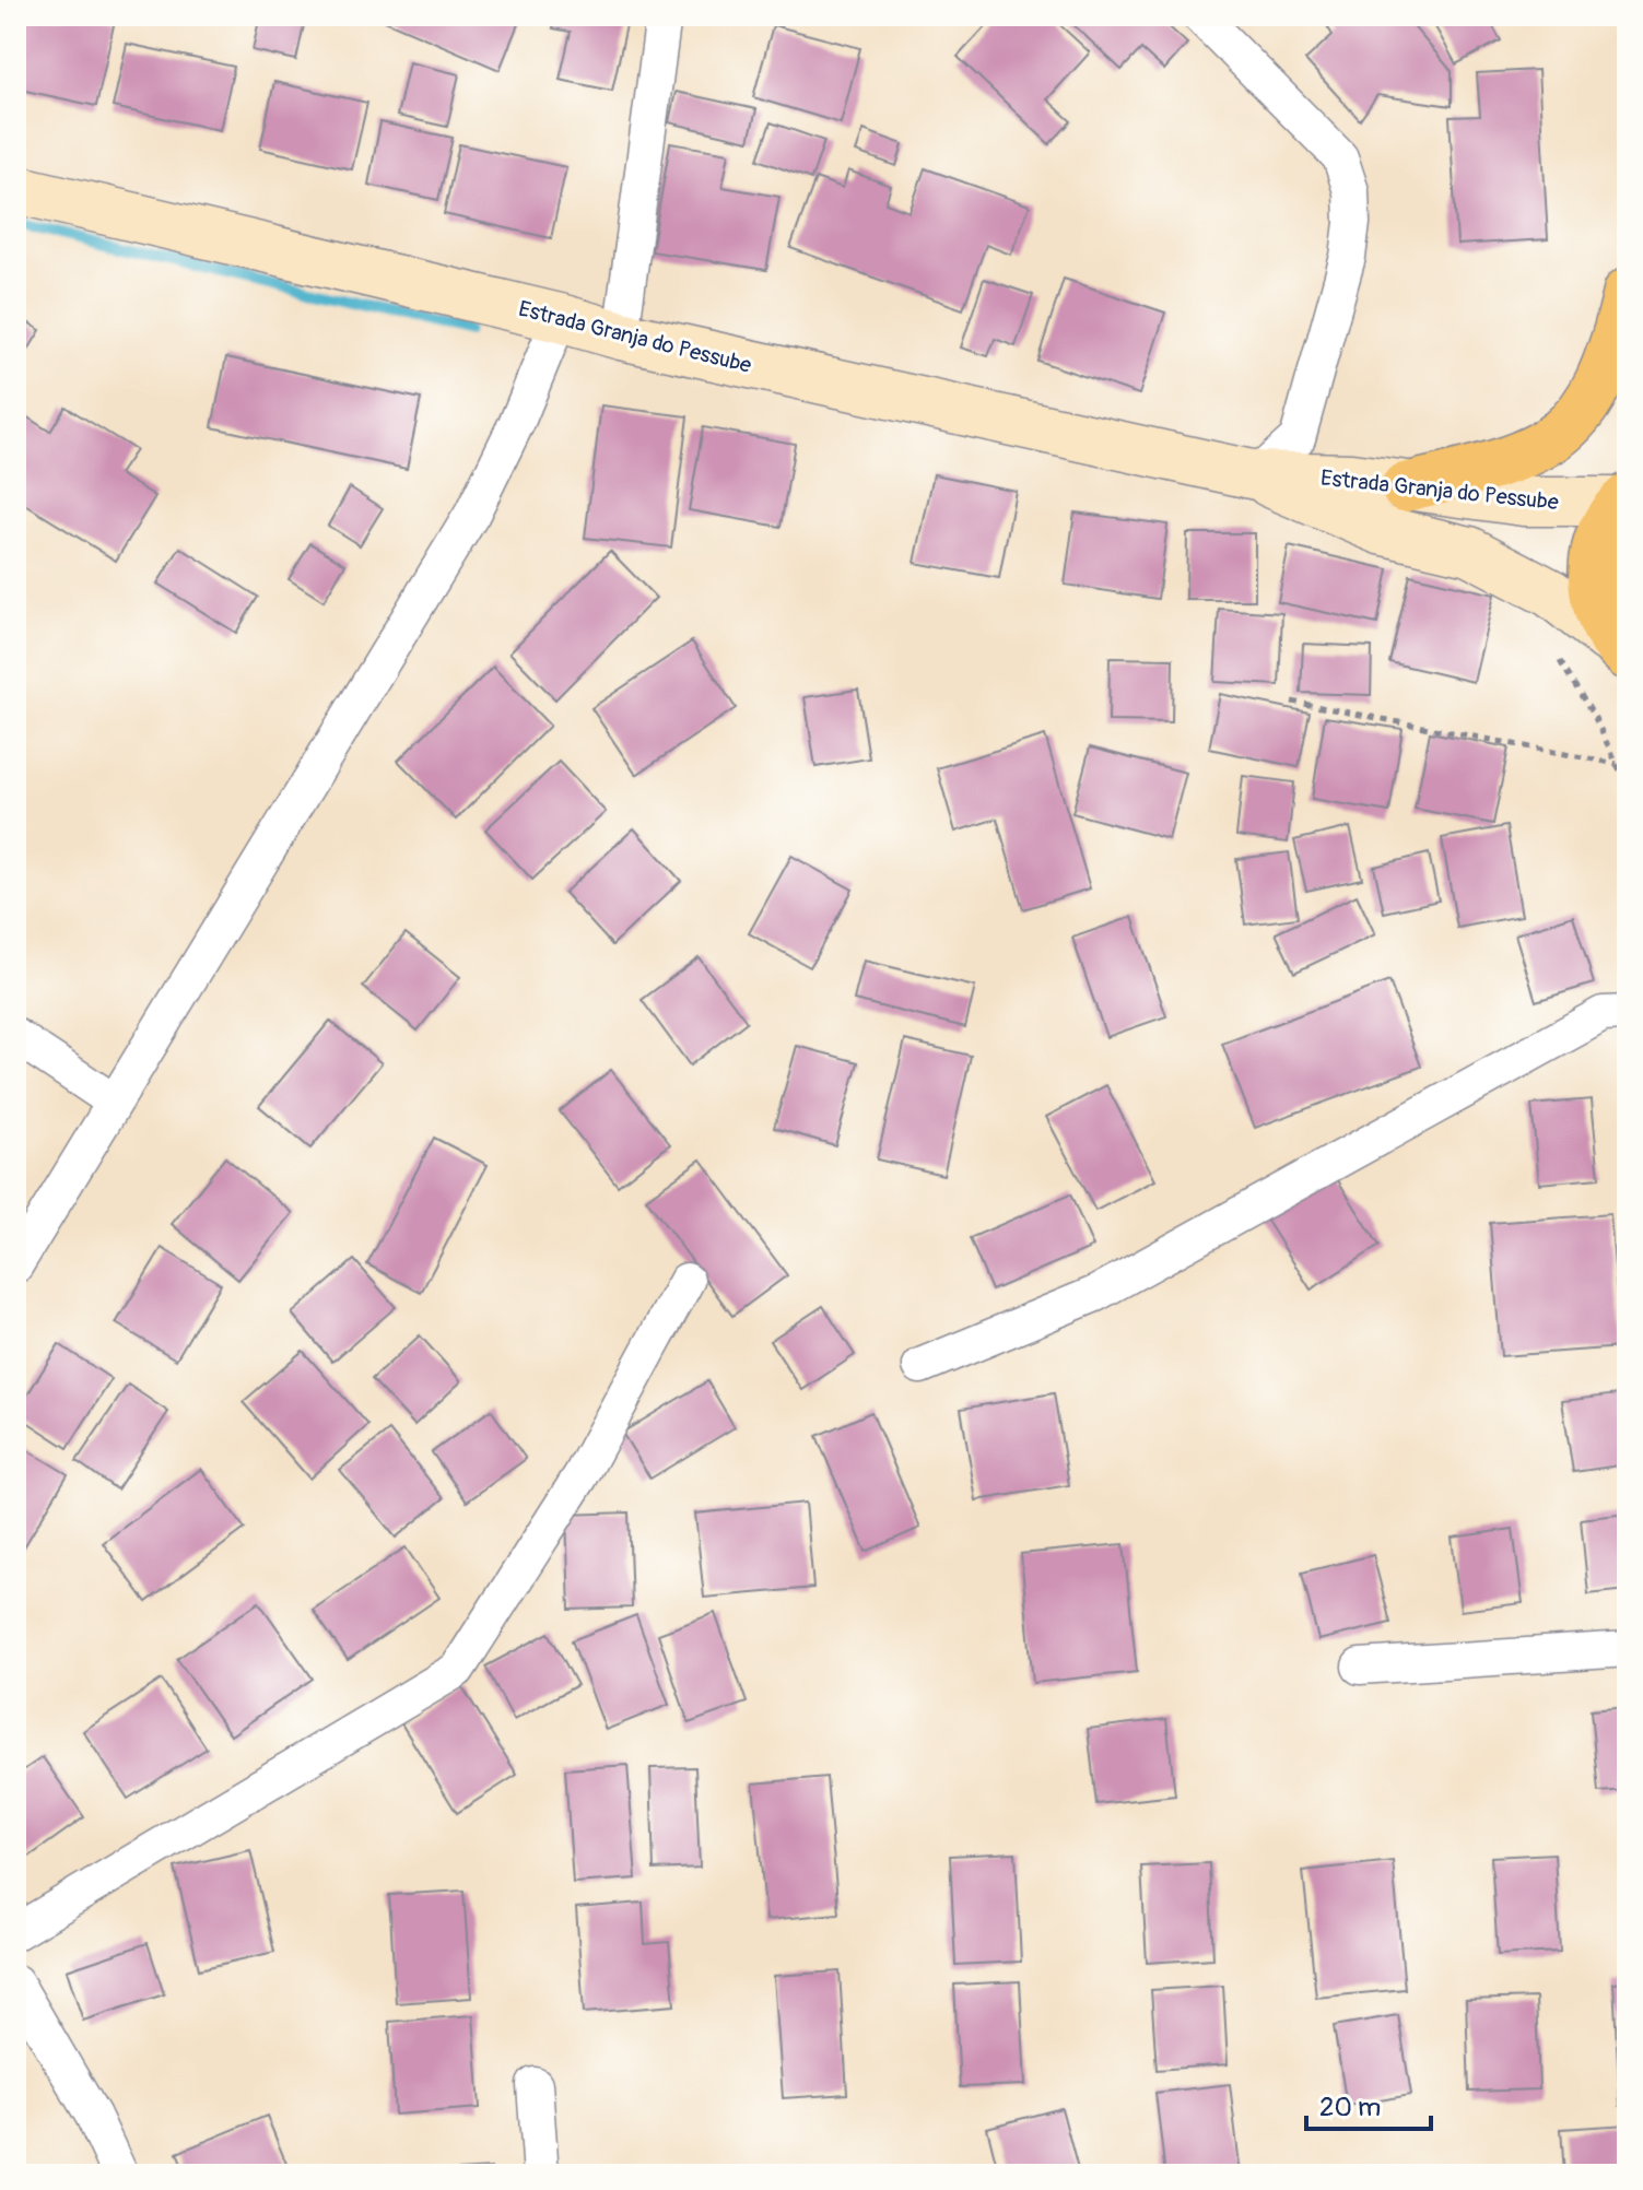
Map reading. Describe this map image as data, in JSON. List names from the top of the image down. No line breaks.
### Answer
{"streets":{"main road":["Estrada Granja do Pessube"]},"scale_bar":"20 m"}
